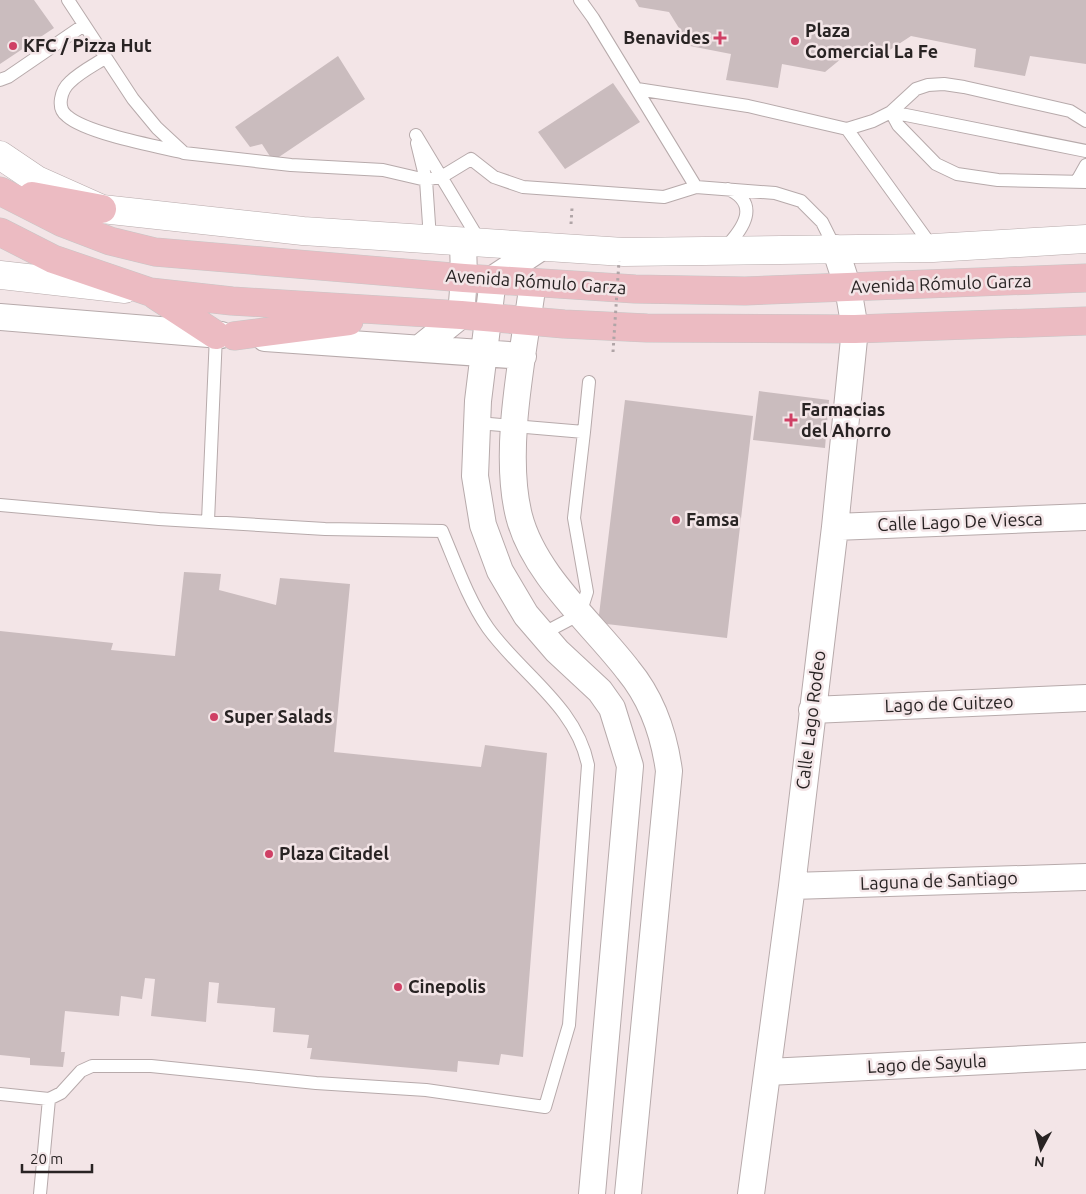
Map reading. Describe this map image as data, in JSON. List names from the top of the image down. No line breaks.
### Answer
{"streets":{"main road":["Avenida Rómulo Garza"],"street":["Calle Lago De Viesca","Lago de Cuitzeo","Calle Lago Rodeo","Laguna de Santiago","Lago de Sayula"]},"crossings":[["Avenida Rómulo Garza","Calle Lago Rodeo"],["Calle Lago De Viesca","Calle Lago Rodeo"],["Lago de Cuitzeo","Calle Lago Rodeo"],["Calle Lago Rodeo","Laguna de Santiago"],["Calle Lago Rodeo","Lago de Sayula"]],"places":{"health":["Benavides","Farmacias del Ahorro"],"other":["Plaza Comercial La Fe","KFC / Pizza Hut","Famsa","Super Salads","Plaza Citadel","Cinepolis"]},"scale_bar":"20 m","north":"bottom"}
